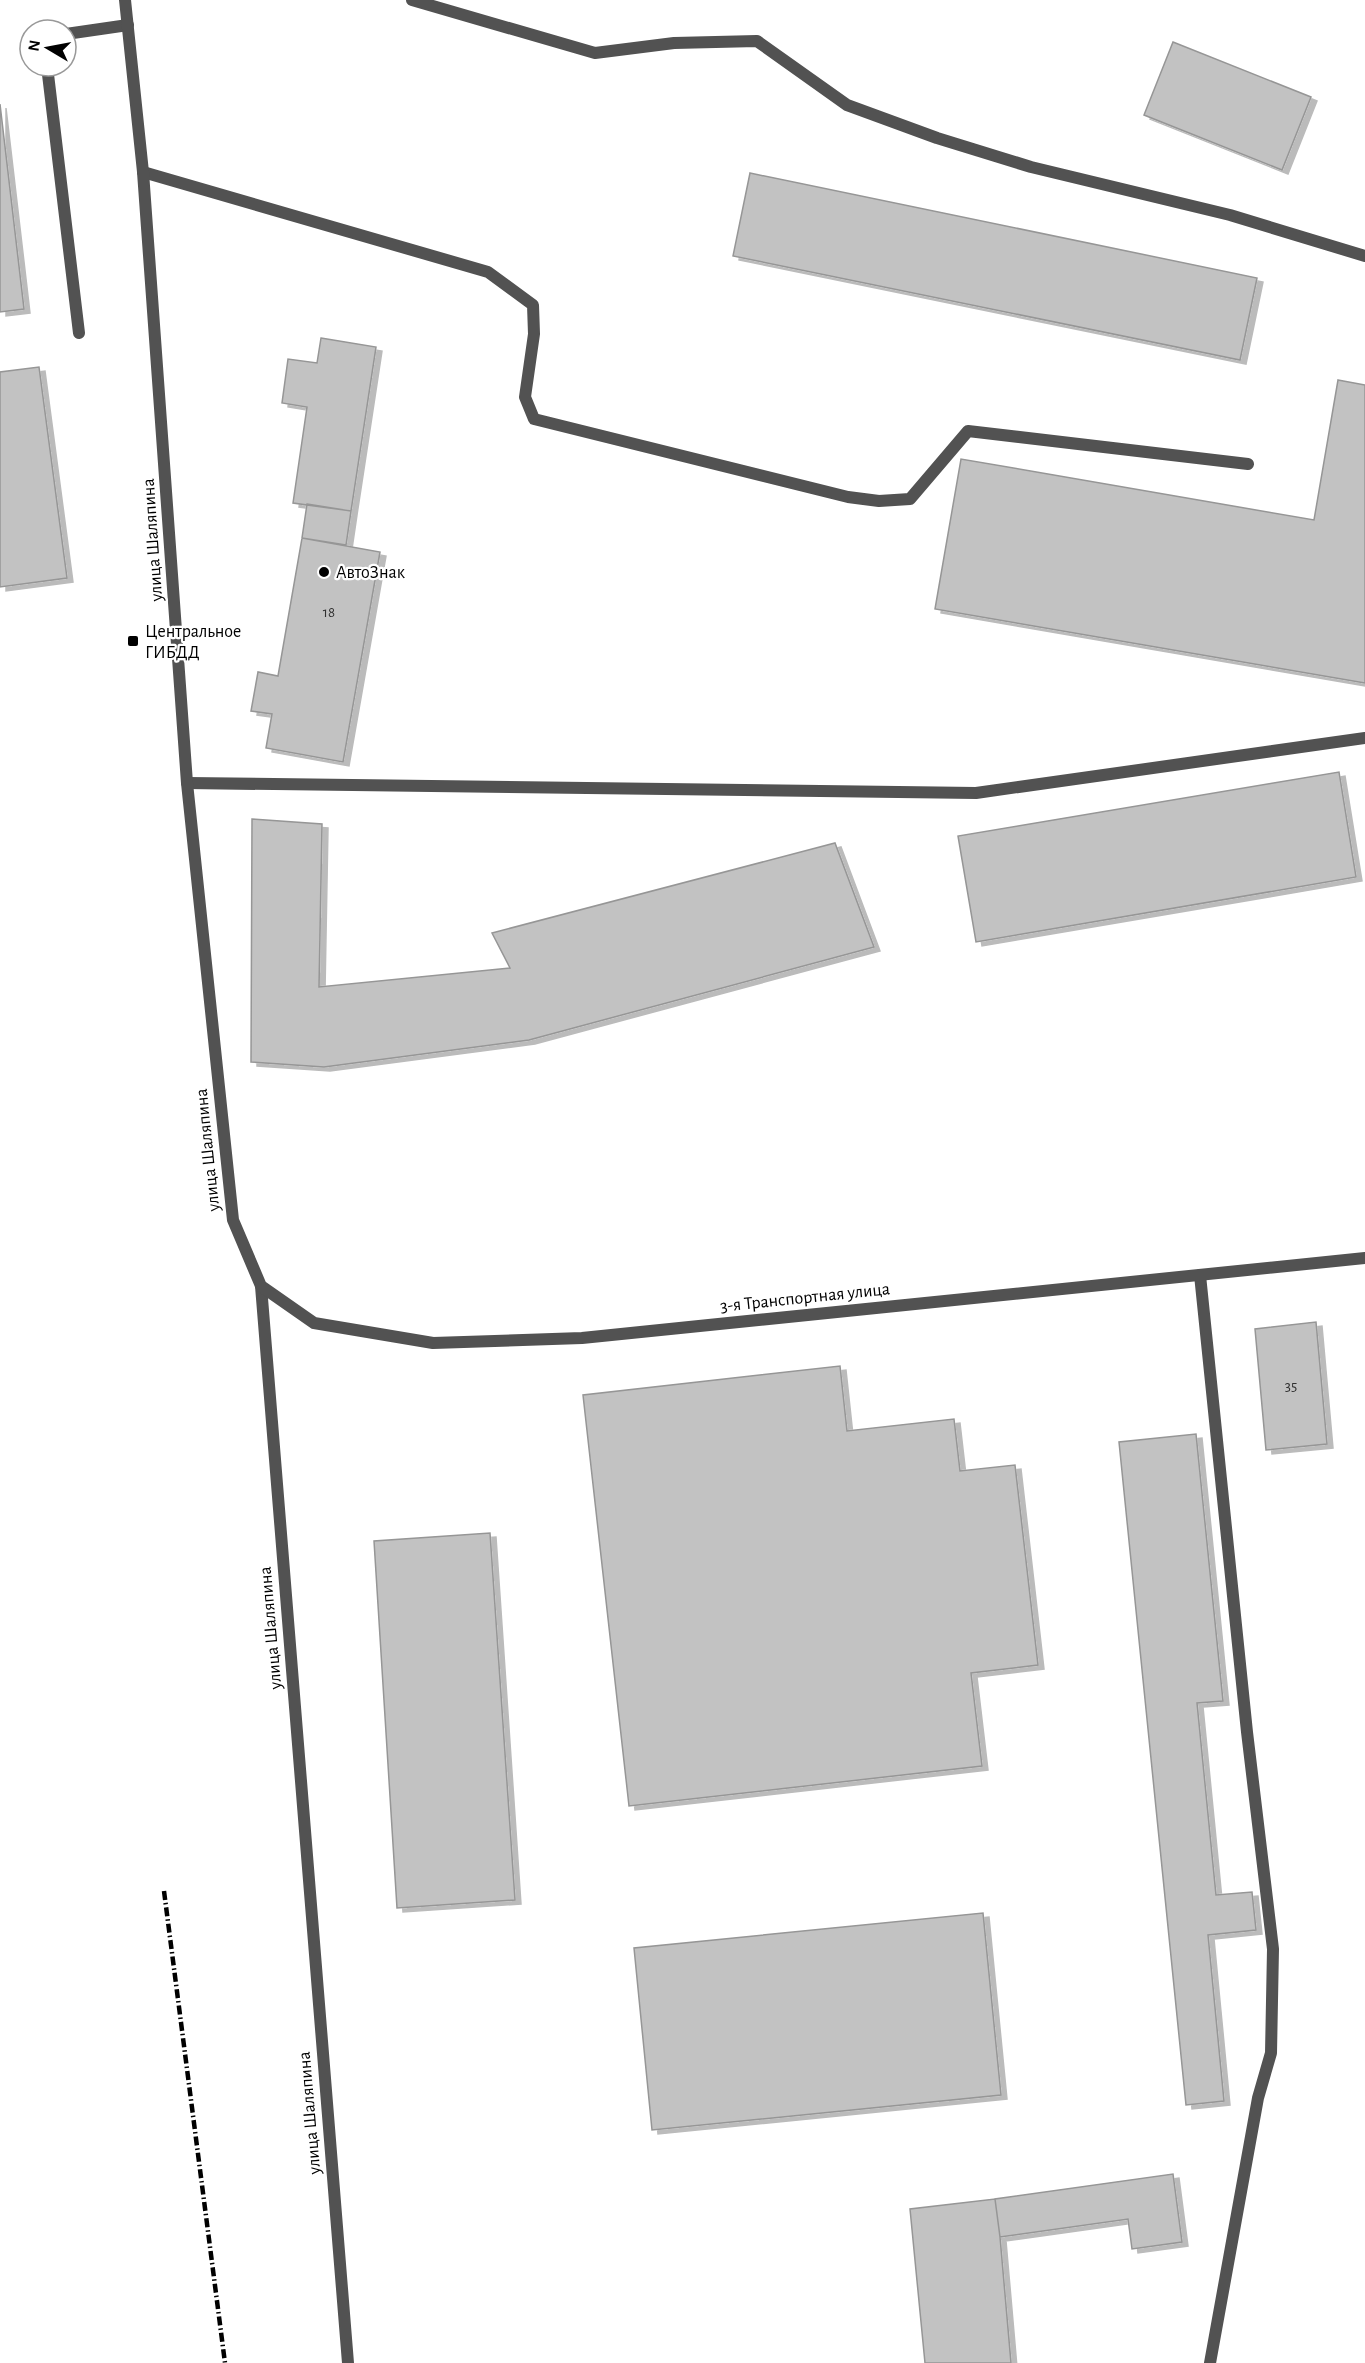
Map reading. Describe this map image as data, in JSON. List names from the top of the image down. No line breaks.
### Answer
{"streets":{"street":["улица Шаляпина","3-я Транспортная улица"]},"crossings":[["улица Шаляпина","3-я Транспортная улица"]],"places":{"other":["АвтоЗнак"],"transit":["Центральное ГИБДД"]},"house_numbers":["18","35"],"north":"left"}
